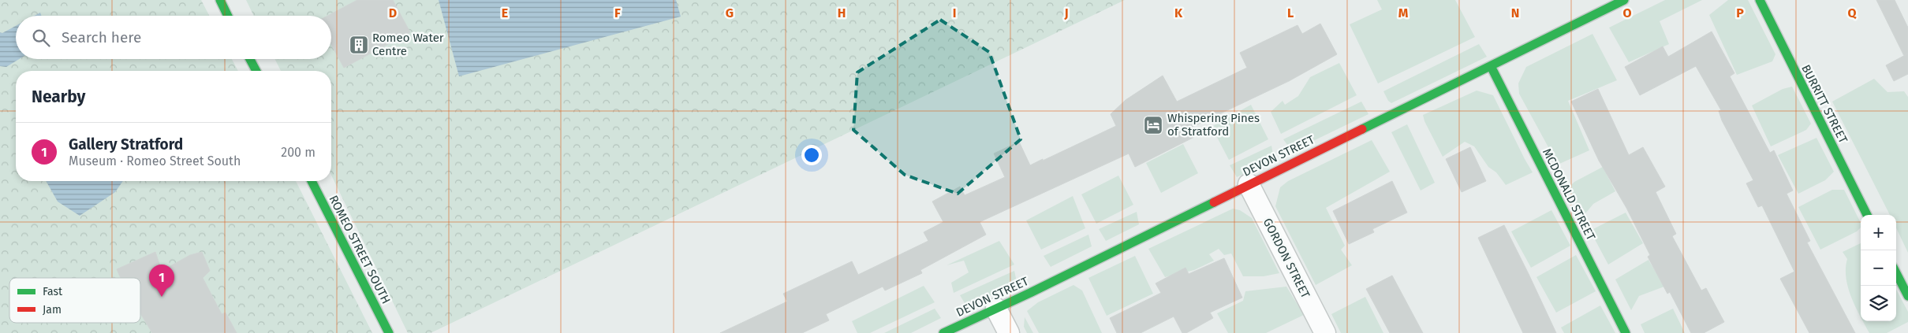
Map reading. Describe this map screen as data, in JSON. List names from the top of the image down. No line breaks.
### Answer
{"streets":{"street":["BURRITT STREET","DEVON STREET","MCDONALD STREET","ROMEO STREET SOUTH","GORDON STREET"]},"crossings":[["DEVON STREET","MCDONALD STREET"],["DEVON STREET","GORDON STREET"]],"places":{"building":["Romeo Water Centre"],"hotel":["Whispering Pines of Stratford"]},"legend":["Fast","Jam"],"page":{"search":"Search here","heading":"Nearby","list":[{"mark":"1","name":"Gallery Stratford","note":"Museum · Romeo Street South","value":"200 m"}],"map_buttons":["+","−"],"pins":"1"},"grid":{"columns":["D","E","F","G","H","I","J","K","L","M","N","O","P","Q"]}}
